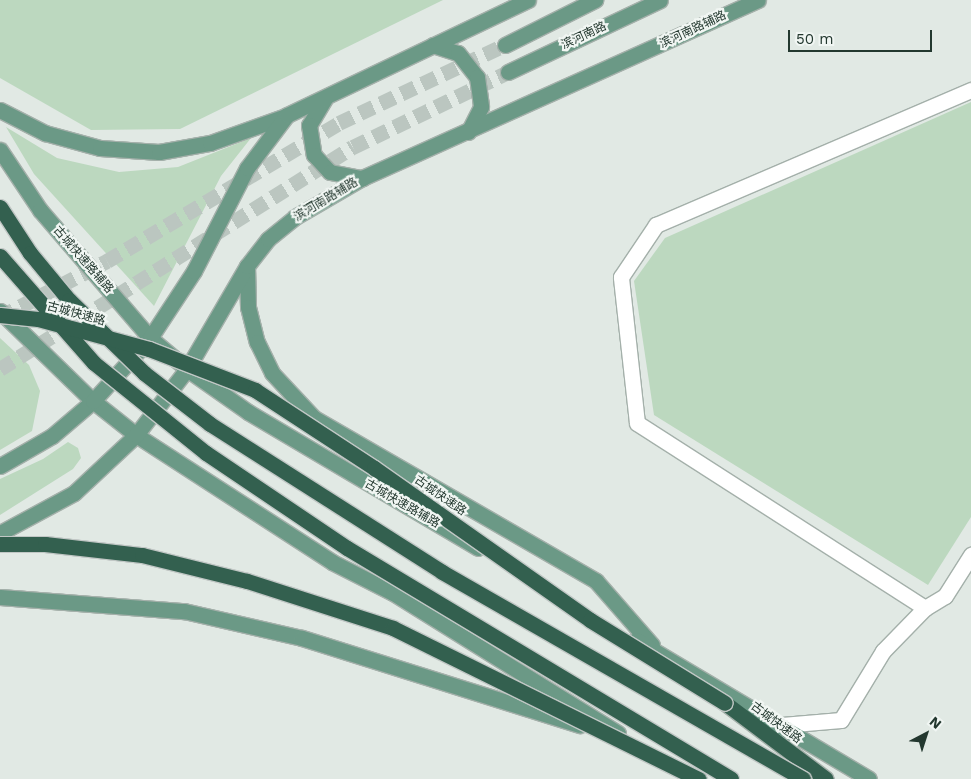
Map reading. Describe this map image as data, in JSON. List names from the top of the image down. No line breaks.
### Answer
{"streets":{"highway":["古城快速路"],"main road":["滨河南路辅路","滨河南路","古城快速路辅路"]},"crossings":[["滨河南路辅路","古城快速路辅路"]],"scale_bar":"50 m","north":"top right"}
